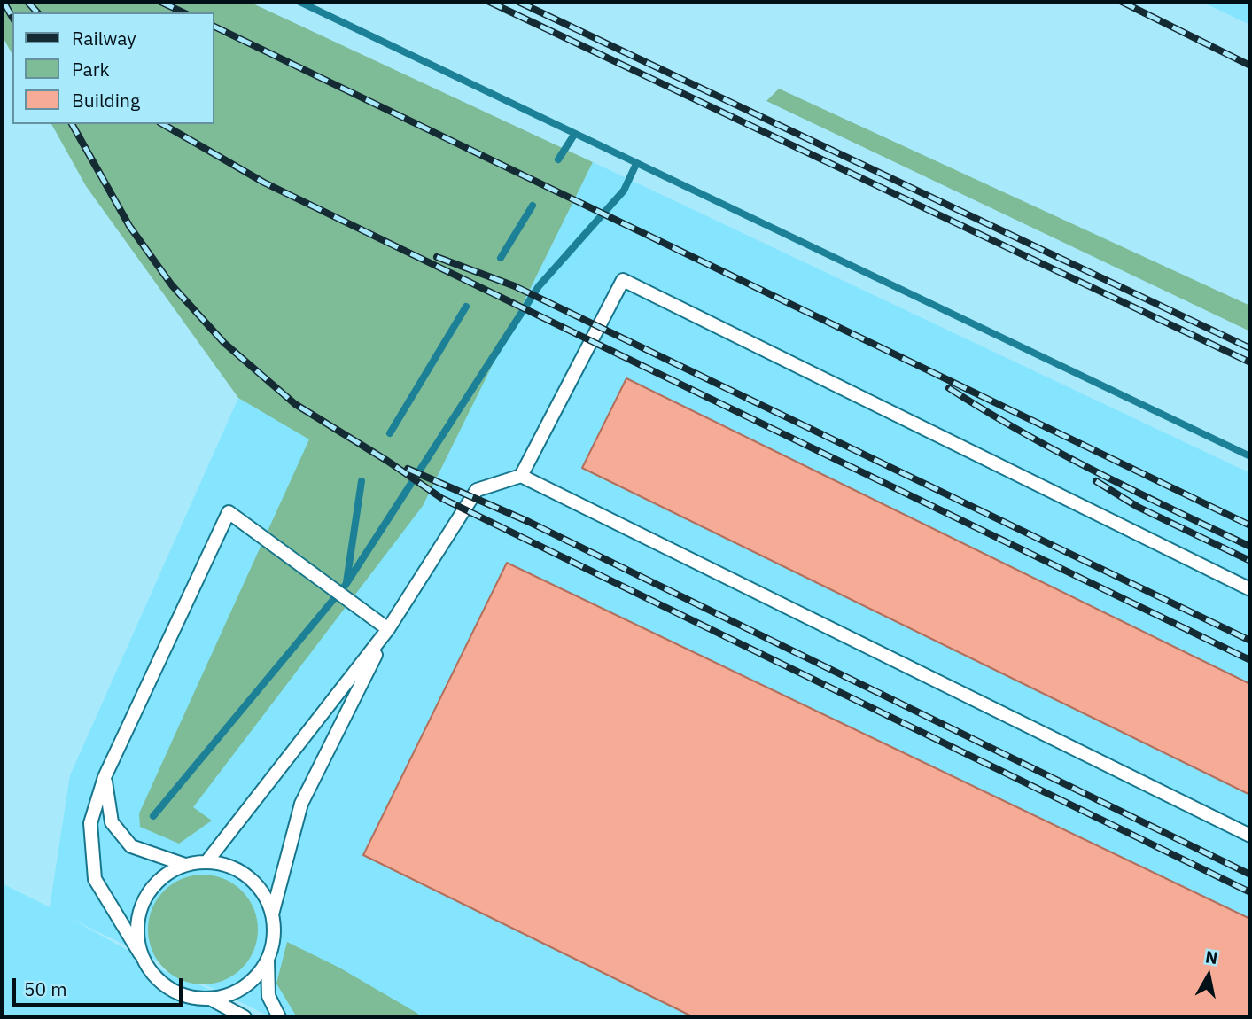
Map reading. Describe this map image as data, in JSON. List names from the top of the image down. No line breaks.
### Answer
{"legend":["Railway","Park","Building"],"scale_bar":"50 m","north":"top"}
